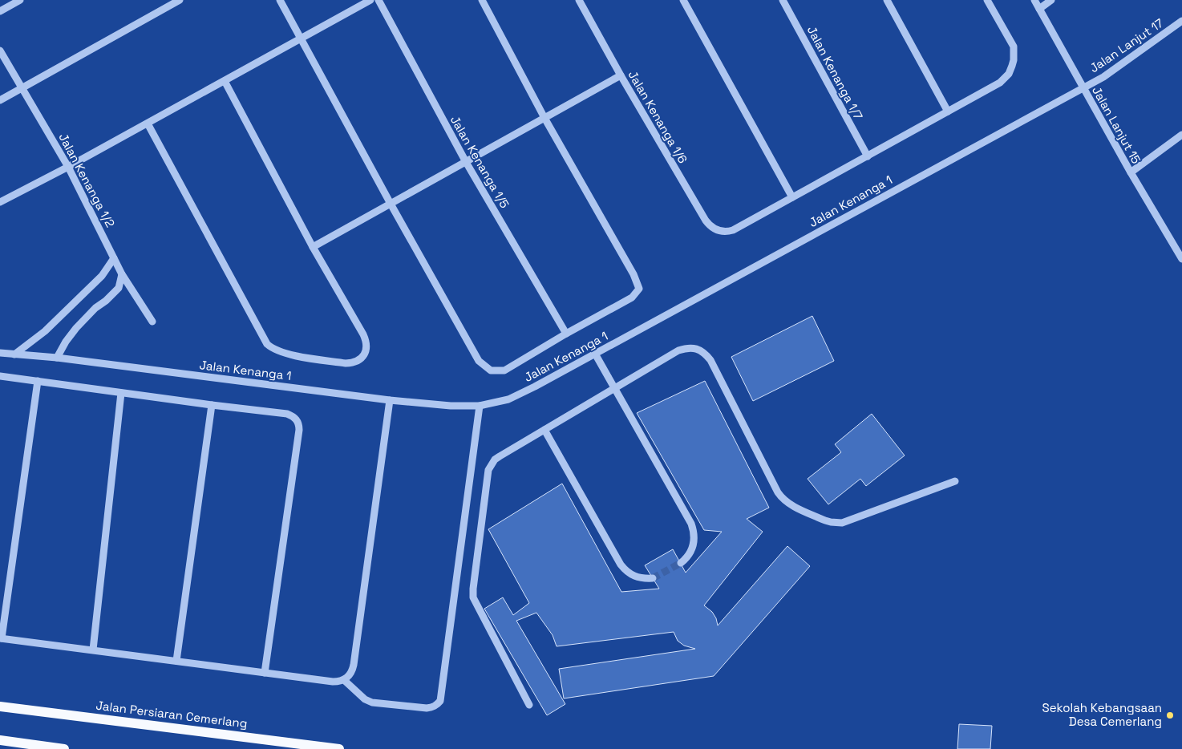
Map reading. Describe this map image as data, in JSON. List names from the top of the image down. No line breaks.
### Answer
{"streets":{"main road":["Jalan Persiaran Cemerlang"],"street":["Jalan Lanjut 17","Jalan Kenanga 1/7","Jalan Kenanga 1/6","Jalan Lanjut 15","Jalan Kenanga 1/5","Jalan Kenanga 1/2","Jalan Kenanga 1"]},"crossings":[["Jalan Lanjut 17","Jalan Lanjut 15"],["Jalan Lanjut 17","Jalan Kenanga 1"],["Jalan Lanjut 15","Jalan Kenanga 1"]],"places":["Sekolah Kebangsaan Desa Cemerlang"]}
